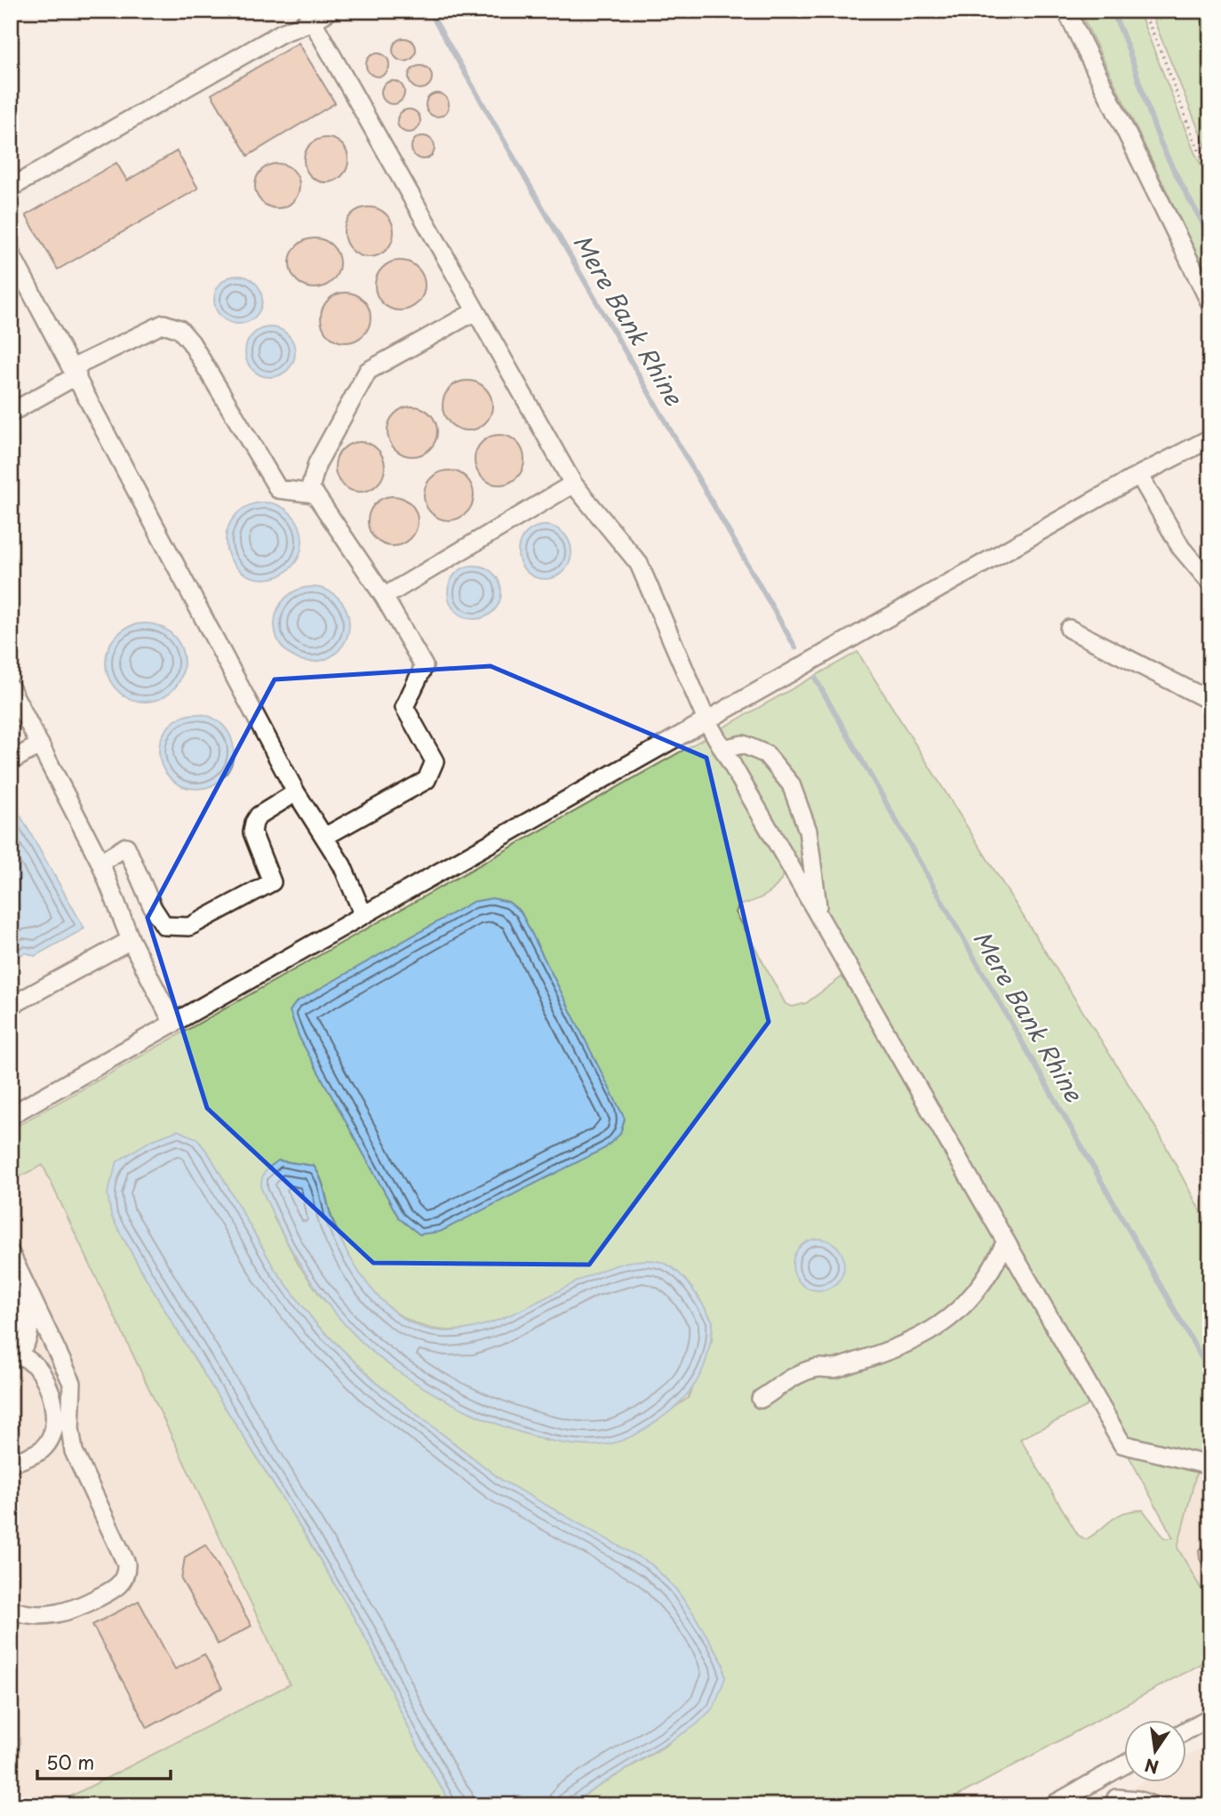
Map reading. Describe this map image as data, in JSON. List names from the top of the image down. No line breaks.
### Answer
{"water":["Mere Bank Rhine"],"scale_bar":"50 m","north":"bottom"}
